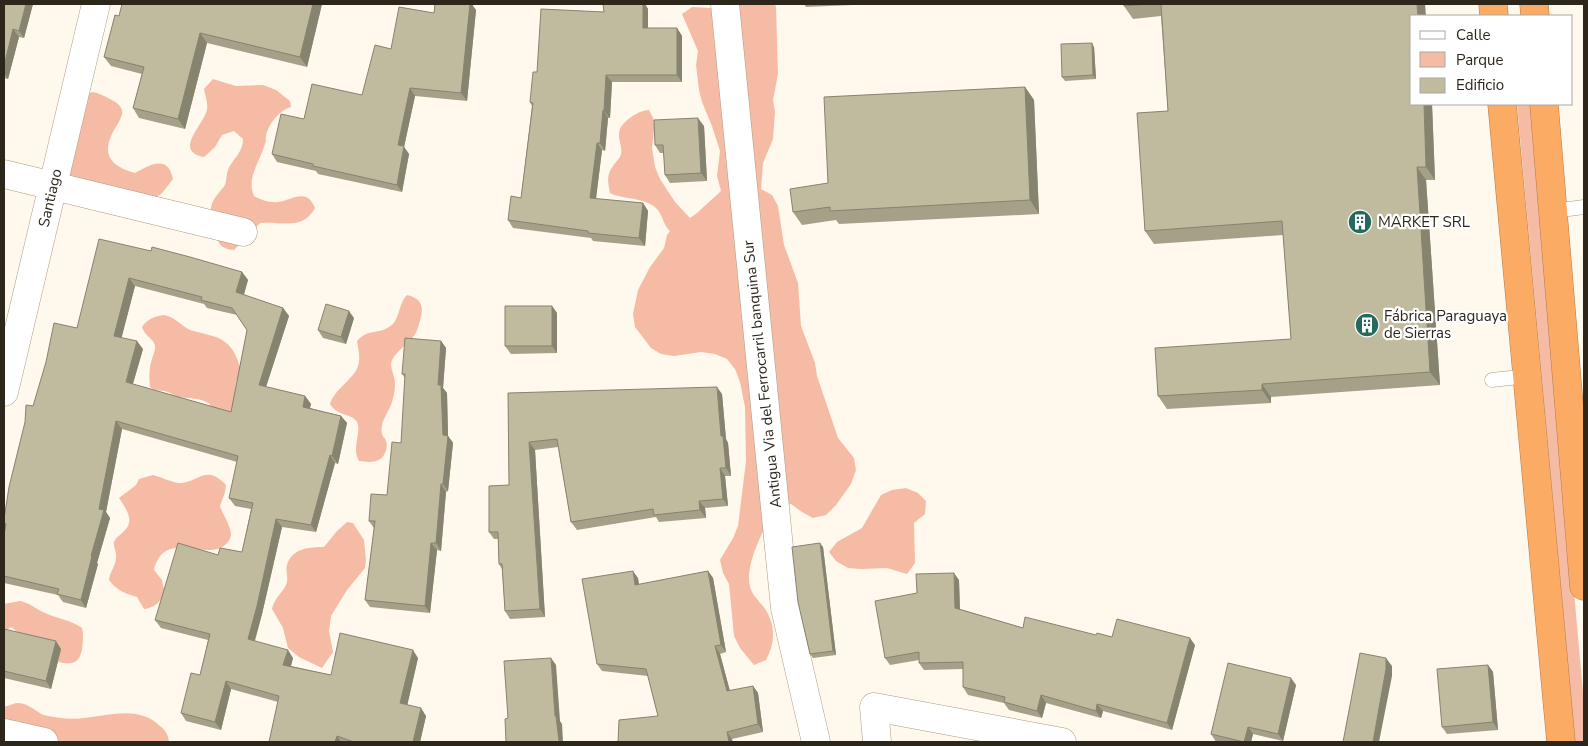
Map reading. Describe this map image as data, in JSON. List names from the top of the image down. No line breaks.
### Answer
{"streets":{"street":["Santiago","Antigua Via del Ferrocarril banquina Sur"]},"places":{"building":["MARKET SRL","Fábrica Paraguaya de Sierras"]},"legend":["Calle","Parque","Edificio"]}
